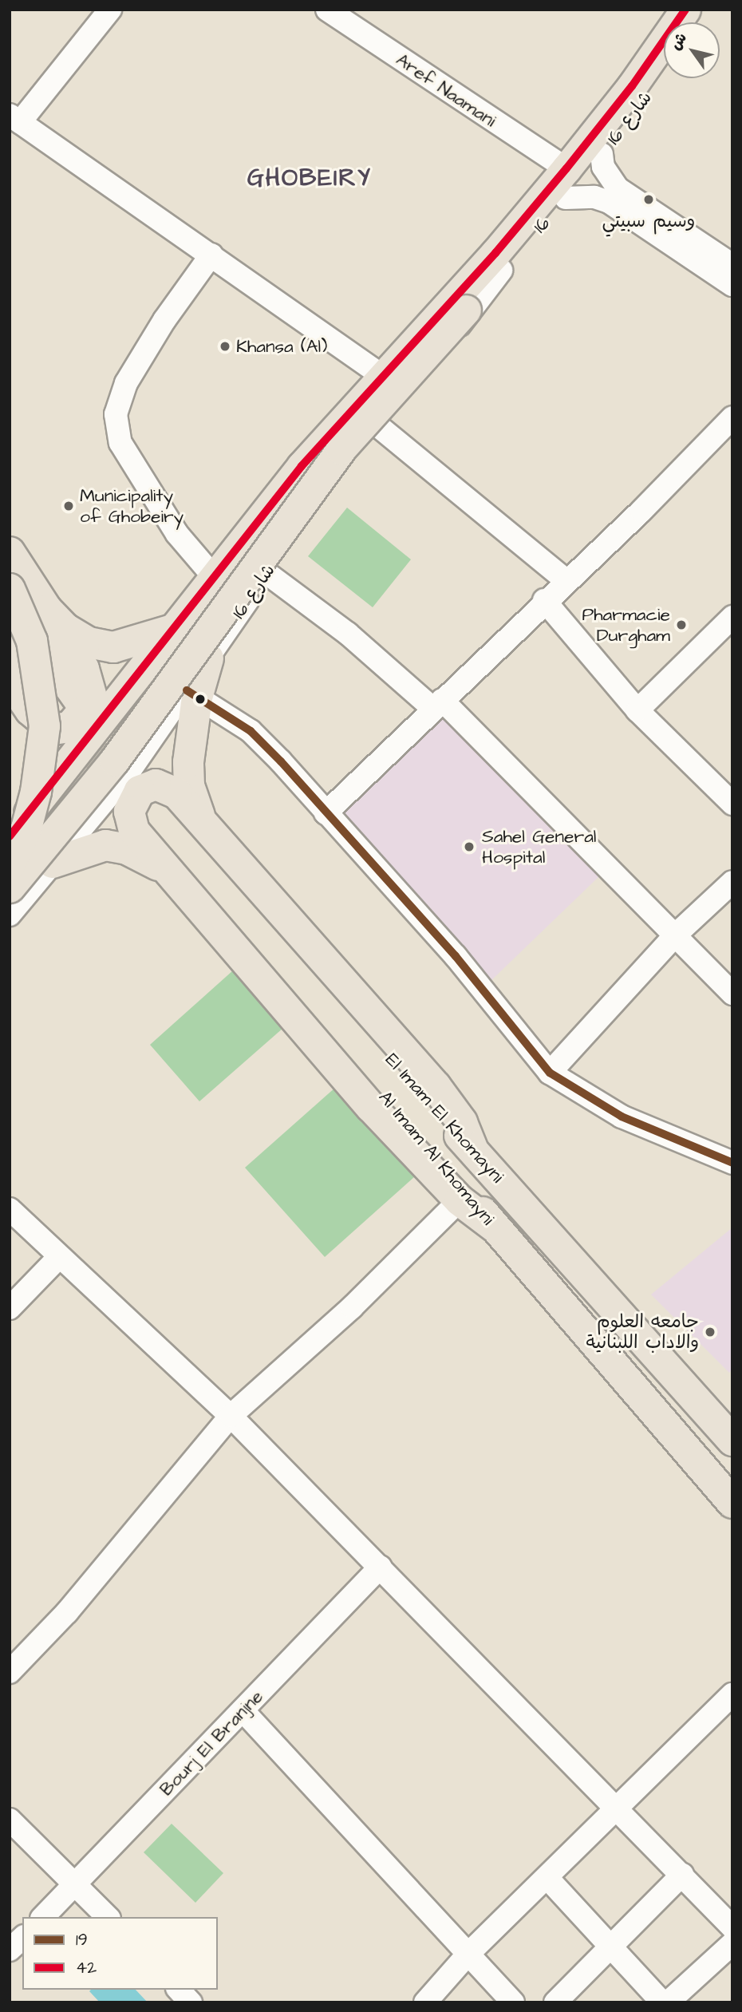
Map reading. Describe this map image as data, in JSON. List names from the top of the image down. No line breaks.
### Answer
{"streets":{"highway":["El Imam El Khomayni","Al Imam Al Khomayni"],"main road":["شارع 16","16"],"street":["Aref Naamani","Bourj El Branjne"]},"crossings":[["Aref Naamani","شارع 16"],["Aref Naamani","16"],["شارع 16","16"],["El Imam El Khomayni","Al Imam Al Khomayni"]],"districts":["GHOBEIRY"],"places":["وسيم سبيتي","Khansa (Al)","Municipality of Ghobeiry","Pharmacie Durgham","Sahel General Hospital","جامعه العلوم والاداب اللبنانية"],"lines":["transit line 42","transit line 19"],"legend":["19","42"],"north":"top left"}
